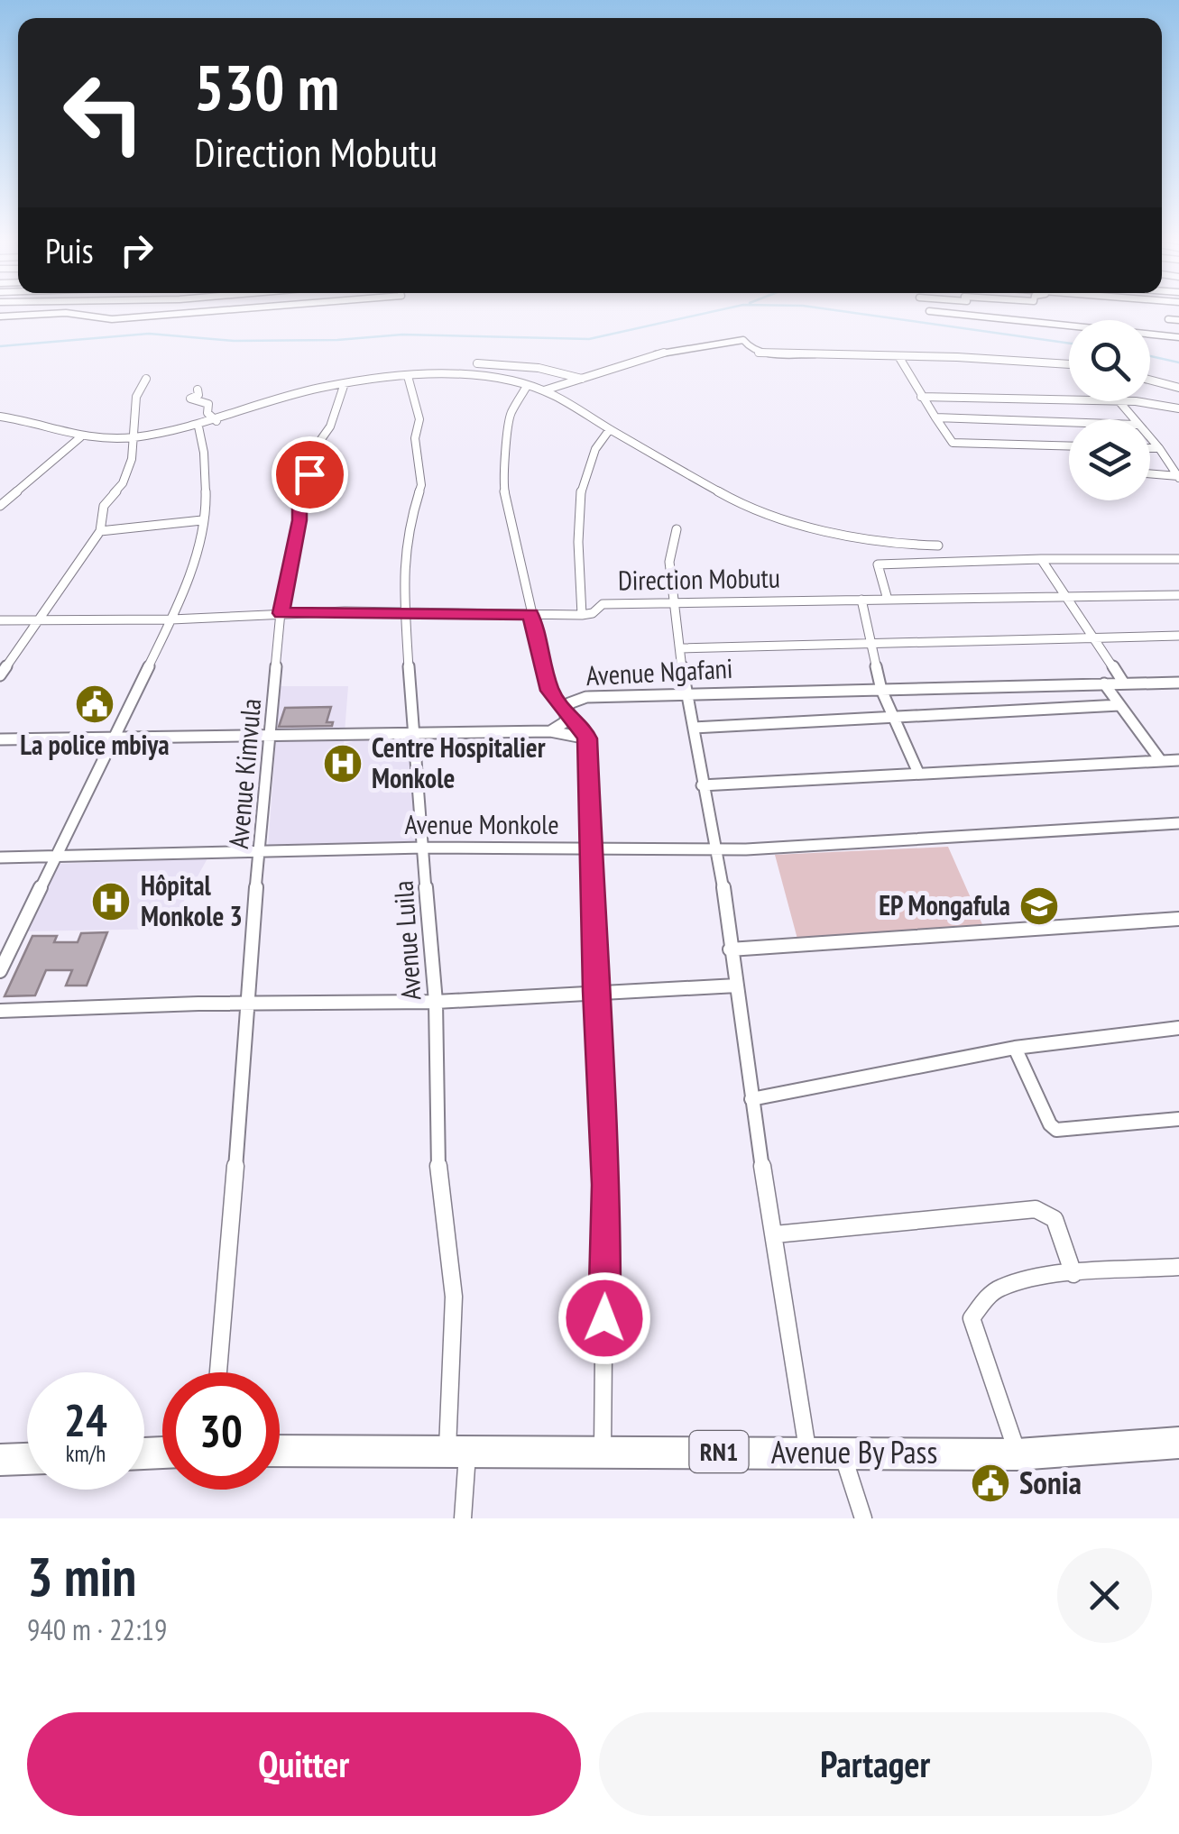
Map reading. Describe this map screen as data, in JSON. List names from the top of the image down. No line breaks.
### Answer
{"streets":{"highway":["RN1","Avenue By Pass"],"street":["Direction Mobutu","Avenue Ngafani","Avenue Kimvula","Avenue Monkole","Avenue Luila"]},"crossings":[["Direction Mobutu","Avenue Kimvula"],["Direction Mobutu","Avenue Luila"],["Avenue Kimvula","Avenue Monkole"],["Avenue Monkole","Avenue Luila"],["Avenue Luila","Avenue By Pass"]],"places":{"public building":["La police mbiya","Sonia"],"hospital":["Centre Hospitalier Monkole","Hôpital Monkole 3"],"school or university":["EP Mongafula"]},"page":{"turn":["530 m","Direction Mobutu"],"then":"Puis","speed":"24 km/h","limit":"30","heading":["3 min","940 m · 22:19"],"buttons":["Quitter","Partager"]}}
